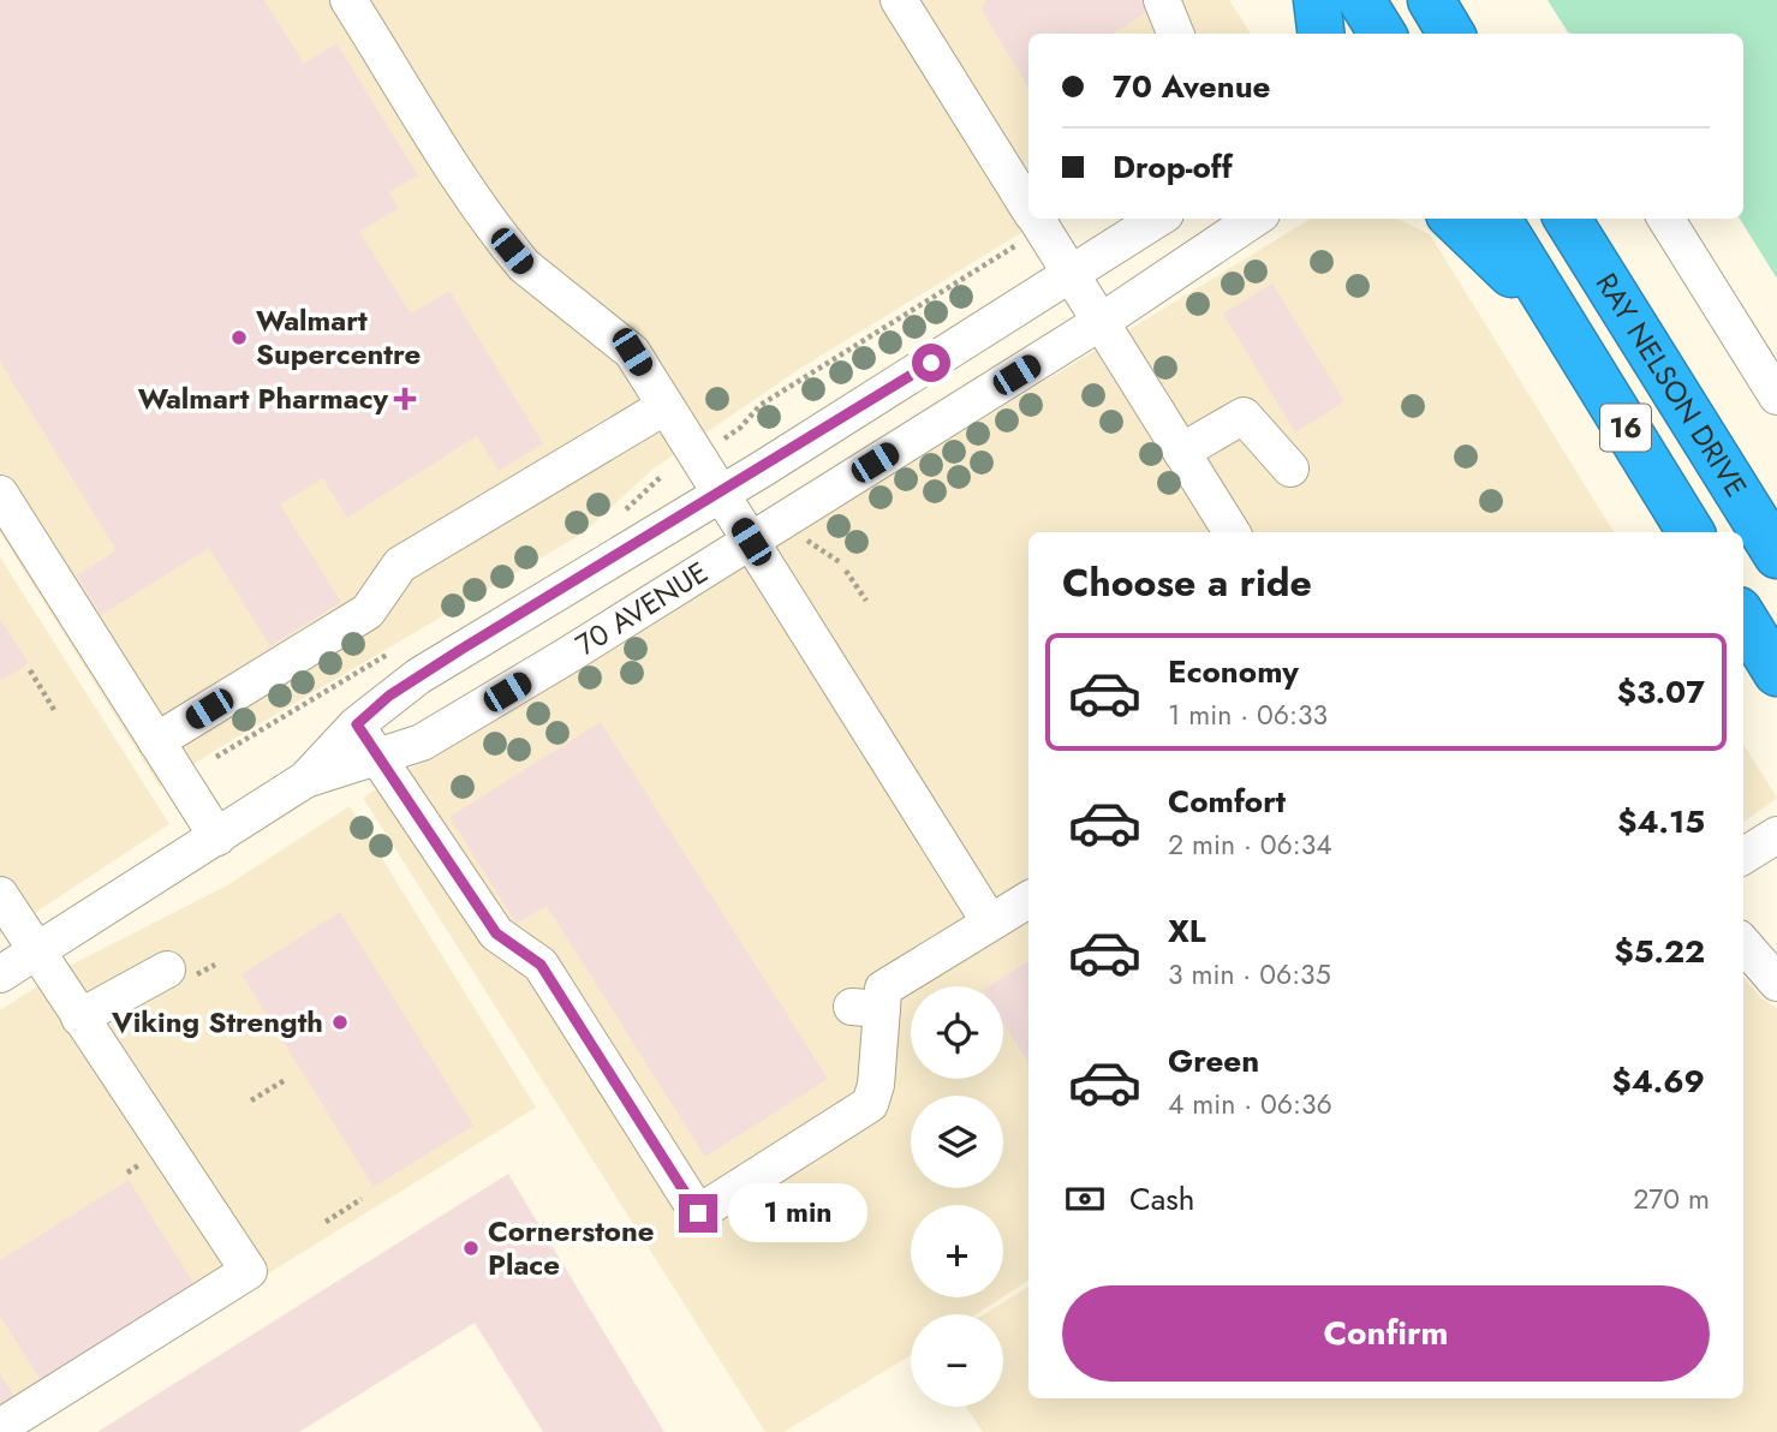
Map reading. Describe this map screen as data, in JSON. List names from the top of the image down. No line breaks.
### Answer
{"streets":{"highway":["RAY NELSON DRIVE","16"],"street":["70 AVENUE"]},"places":{"other":["Walmart Supercentre","Viking Strength","Cornerstone Place"],"health":["Walmart Pharmacy"]},"page":{"banner":["70 Avenue","Drop-off"],"heading":"Choose a ride","list":[{"name":"Economy","note":"1 min · 06:33","value":"$3.07"},{"name":"Comfort","note":"2 min · 06:34","value":"$4.15"},{"name":"XL","note":"3 min · 06:35","value":"$5.22"},{"name":"Green","note":"4 min · 06:36","value":"$4.69"}],"map_buttons":["+","−"],"pay":["Cash","270 m"],"bubble":"1 min","buttons":"Confirm"}}
